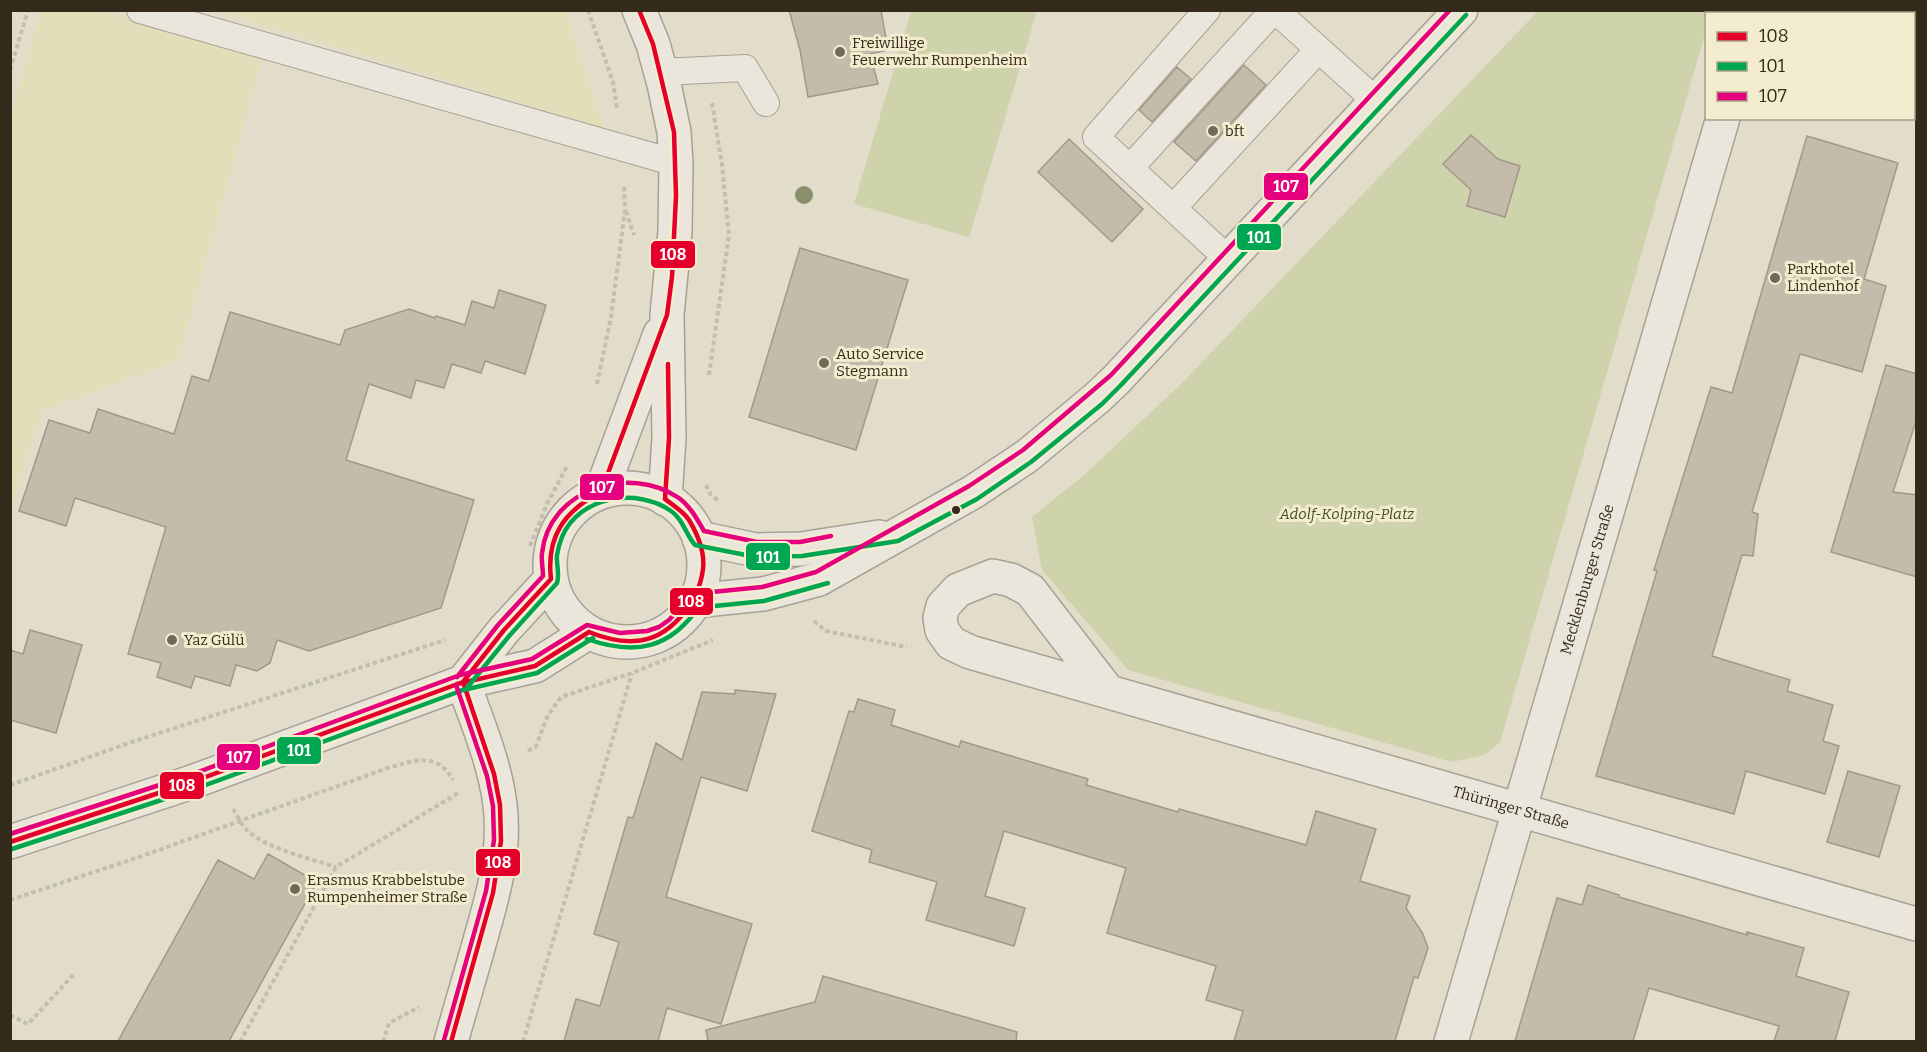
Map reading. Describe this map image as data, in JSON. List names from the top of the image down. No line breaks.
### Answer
{"streets":{"street":["Mecklenburger Straße","Thüringer Straße"]},"crossings":[["Mecklenburger Straße","Thüringer Straße"]],"parks":["Adolf-Kolping-Platz"],"places":["Freiwillige Feuerwehr Rumpenheim","bft","Parkhotel Lindenhof","Auto Service Stegmann","Yaz Gülü","Erasmus Krabbelstube Rumpenheimer Straße"],"lines":["transit line 108","transit line 107","transit line 101"],"legend":["108","101","107"]}
